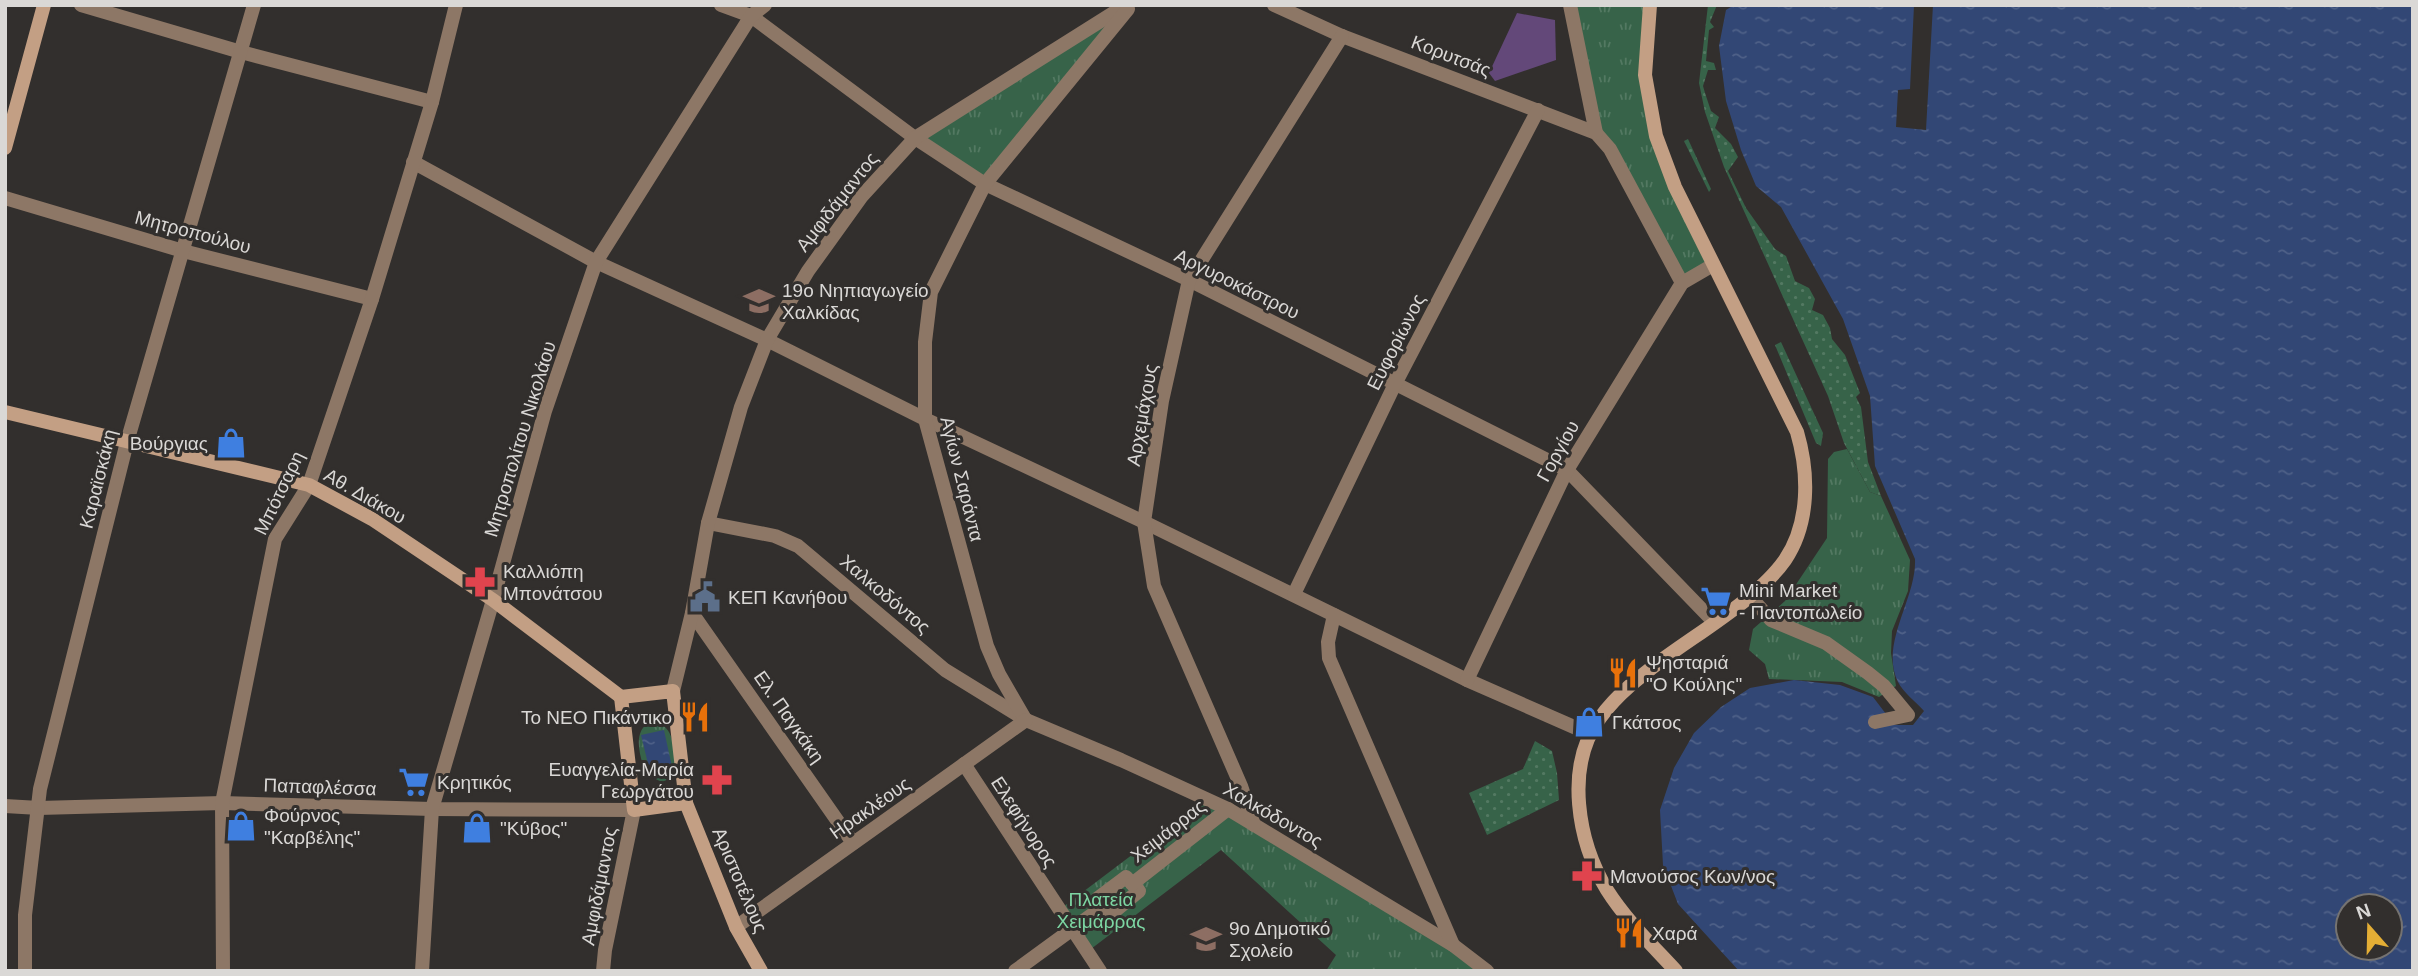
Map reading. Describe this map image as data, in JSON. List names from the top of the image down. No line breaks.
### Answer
{"streets":{"street":["Κορυτσάς","Αμφιδάμαντος","Μητροπούλου","Αργυροκάστρου","Ευφορίωνος","Αρχεμάχους","Μητροπολίτου Νικολάου","Γοργίου","Καραϊσκάκη","Αγίων Σαράντα","Μπότσαρη","Αθ. Διάκου","Χαλκοδόντος","Ελ. Παγκάκη","Παπαφλέσσα","Ηρακλέους","Χαλκόδοντος","Ελεφήνορος","Χειμάρρας","Αριστοτέλους"]},"crossings":[["Κορυτσάς","Ευφορίωνος"],["Κορυτσάς","Αρχεμάχους"],["Κορυτσάς","Γοργίου"],["Αμφιδάμαντος","Αργυροκάστρου"],["Αμφιδάμαντος","Αγίων Σαράντα"],["Αμφιδάμαντος","Χαλκοδόντος"],["Αμφιδάμαντος","Ελ. Παγκάκη"],["Αμφιδάμαντος","Παπαφλέσσα"],["Αμφιδάμαντος","Αριστοτέλους"],["Μητροπούλου","Καραϊσκάκη"],["Μητροπούλου","Μπότσαρη"],["Αργυροκάστρου","Ευφορίωνος"],["Αργυροκάστρου","Αρχεμάχους"],["Αργυροκάστρου","Μητροπολίτου Νικολάου"],["Αργυροκάστρου","Γοργίου"],["Αργυροκάστρου","Αγίων Σαράντα"],["Αρχεμάχους","Χαλκόδοντος"],["Μητροπολίτου Νικολάου","Αθ. Διάκου"],["Μητροπολίτου Νικολάου","Παπαφλέσσα"],["Καραϊσκάκη","Αθ. Διάκου"],["Καραϊσκάκη","Παπαφλέσσα"],["Αγίων Σαράντα","Χαλκοδόντος"],["Αγίων Σαράντα","Ηρακλέους"],["Αγίων Σαράντα","Χαλκόδοντος"],["Μπότσαρη","Αθ. Διάκου"],["Μπότσαρη","Παπαφλέσσα"],["Χαλκοδόντος","Ηρακλέους"],["Χαλκοδόντος","Χαλκόδοντος"],["Ελ. Παγκάκη","Ηρακλέους"],["Ηρακλέους","Χαλκόδοντος"],["Ηρακλέους","Ελεφήνορος"],["Ηρακλέους","Αριστοτέλους"],["Χαλκόδοντος","Χειμάρρας"],["Ελεφήνορος","Χειμάρρας"]],"parks":["Πλατεία Χειμάρρας"],"places":{"school or university":["19ο Νηπιαγωγείο Χαλκίδας","9ο Δημοτικό Σχολείο"],"shop":["Βούργιας","Γκάτσος","Φούρνος \"Καρβέλης\"","\"Κύβος\""],"pharmacy":["Καλλιόπη Μπονάτσου","Ευαγγελία-Μαρία Γεωργάτου","Μανούσος Κων/νος"],"public building":["ΚΕΠ Κανήθου"],"supermarket":["Mini Market - Παντοπωλείο","Κρητικός"],"restaurant":["Ψησταριά \"Ο Κούλης\"","Το ΝΕΟ Πικάντικο","Χαρά"]},"north":"top"}
